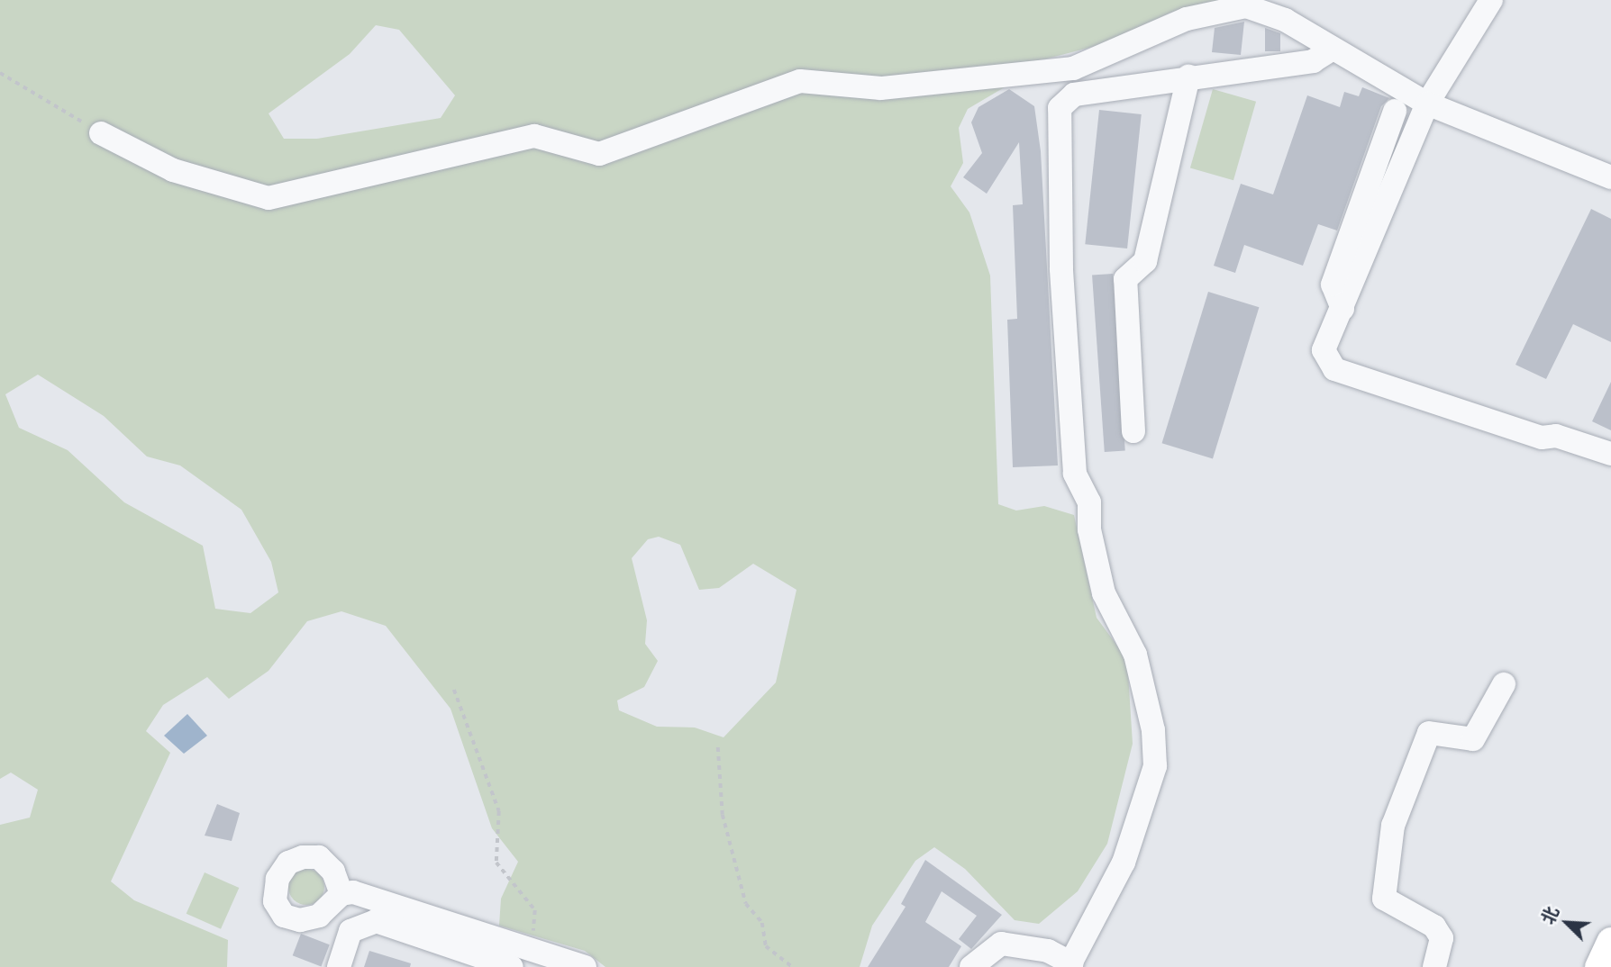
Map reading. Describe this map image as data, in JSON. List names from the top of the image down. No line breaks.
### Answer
{"north":"top left"}
